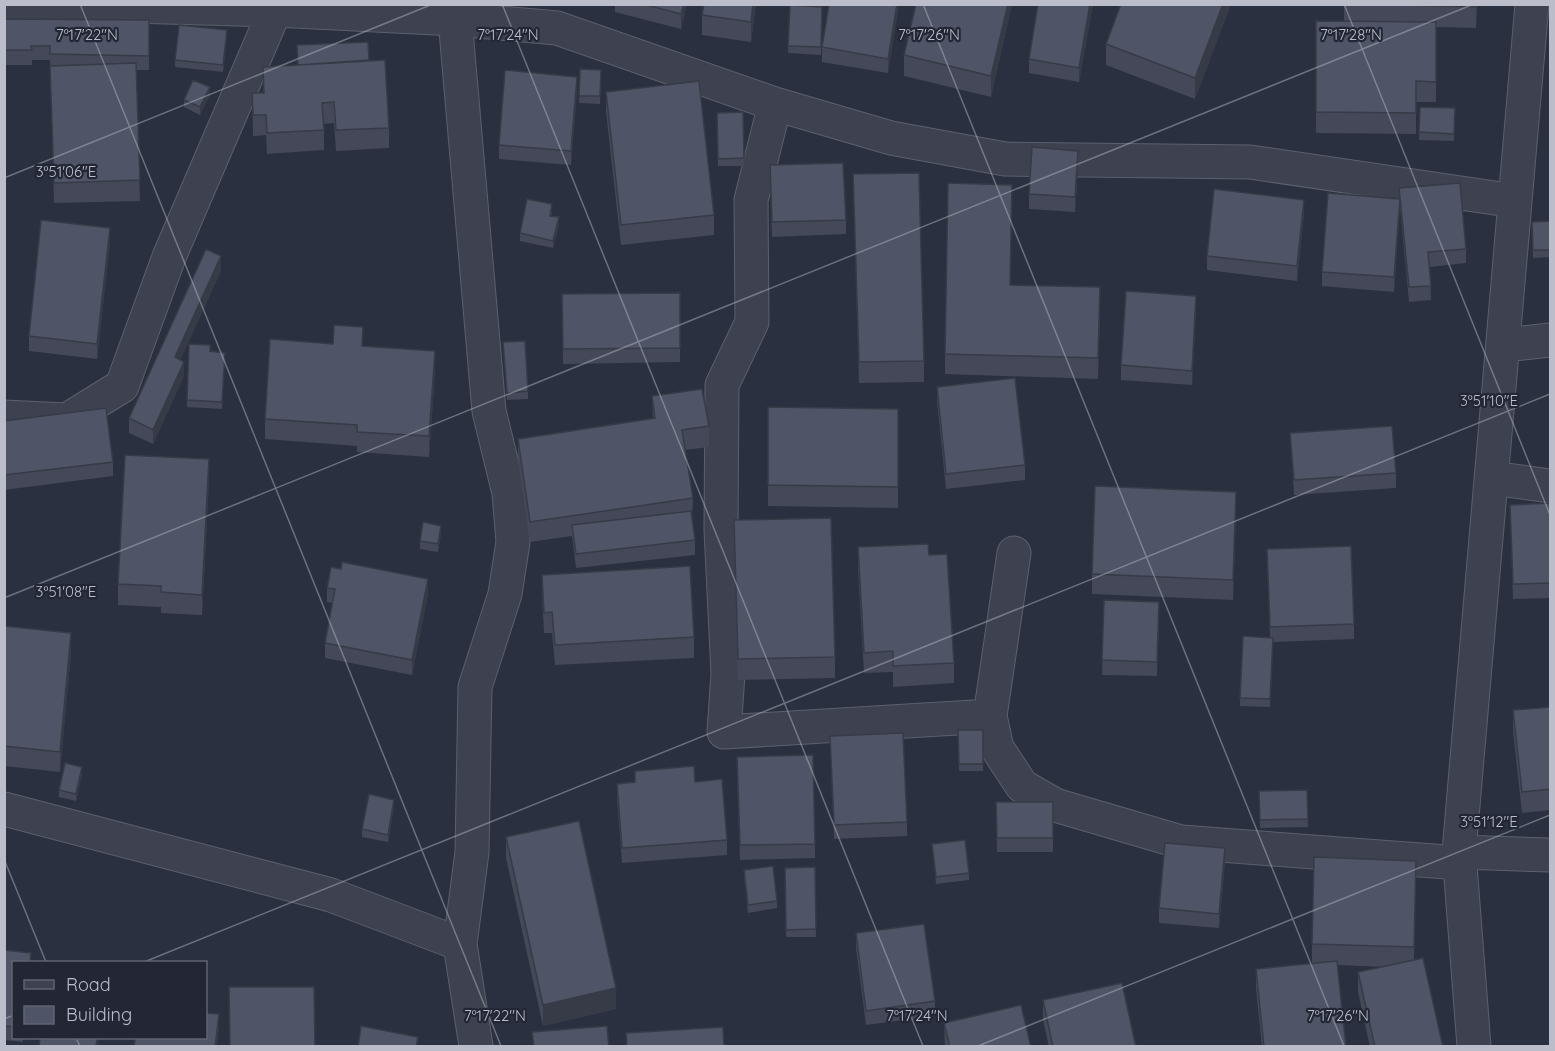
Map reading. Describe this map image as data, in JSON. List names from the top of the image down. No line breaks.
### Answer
{"legend":["Road","Building"],"coordinates":["7°17'22\"N","7°17'24\"N","7°17'26\"N","7°17'28\"N","3°51'06\"E","3°51'10\"E","3°51'08\"E","3°51'12\"E"]}
